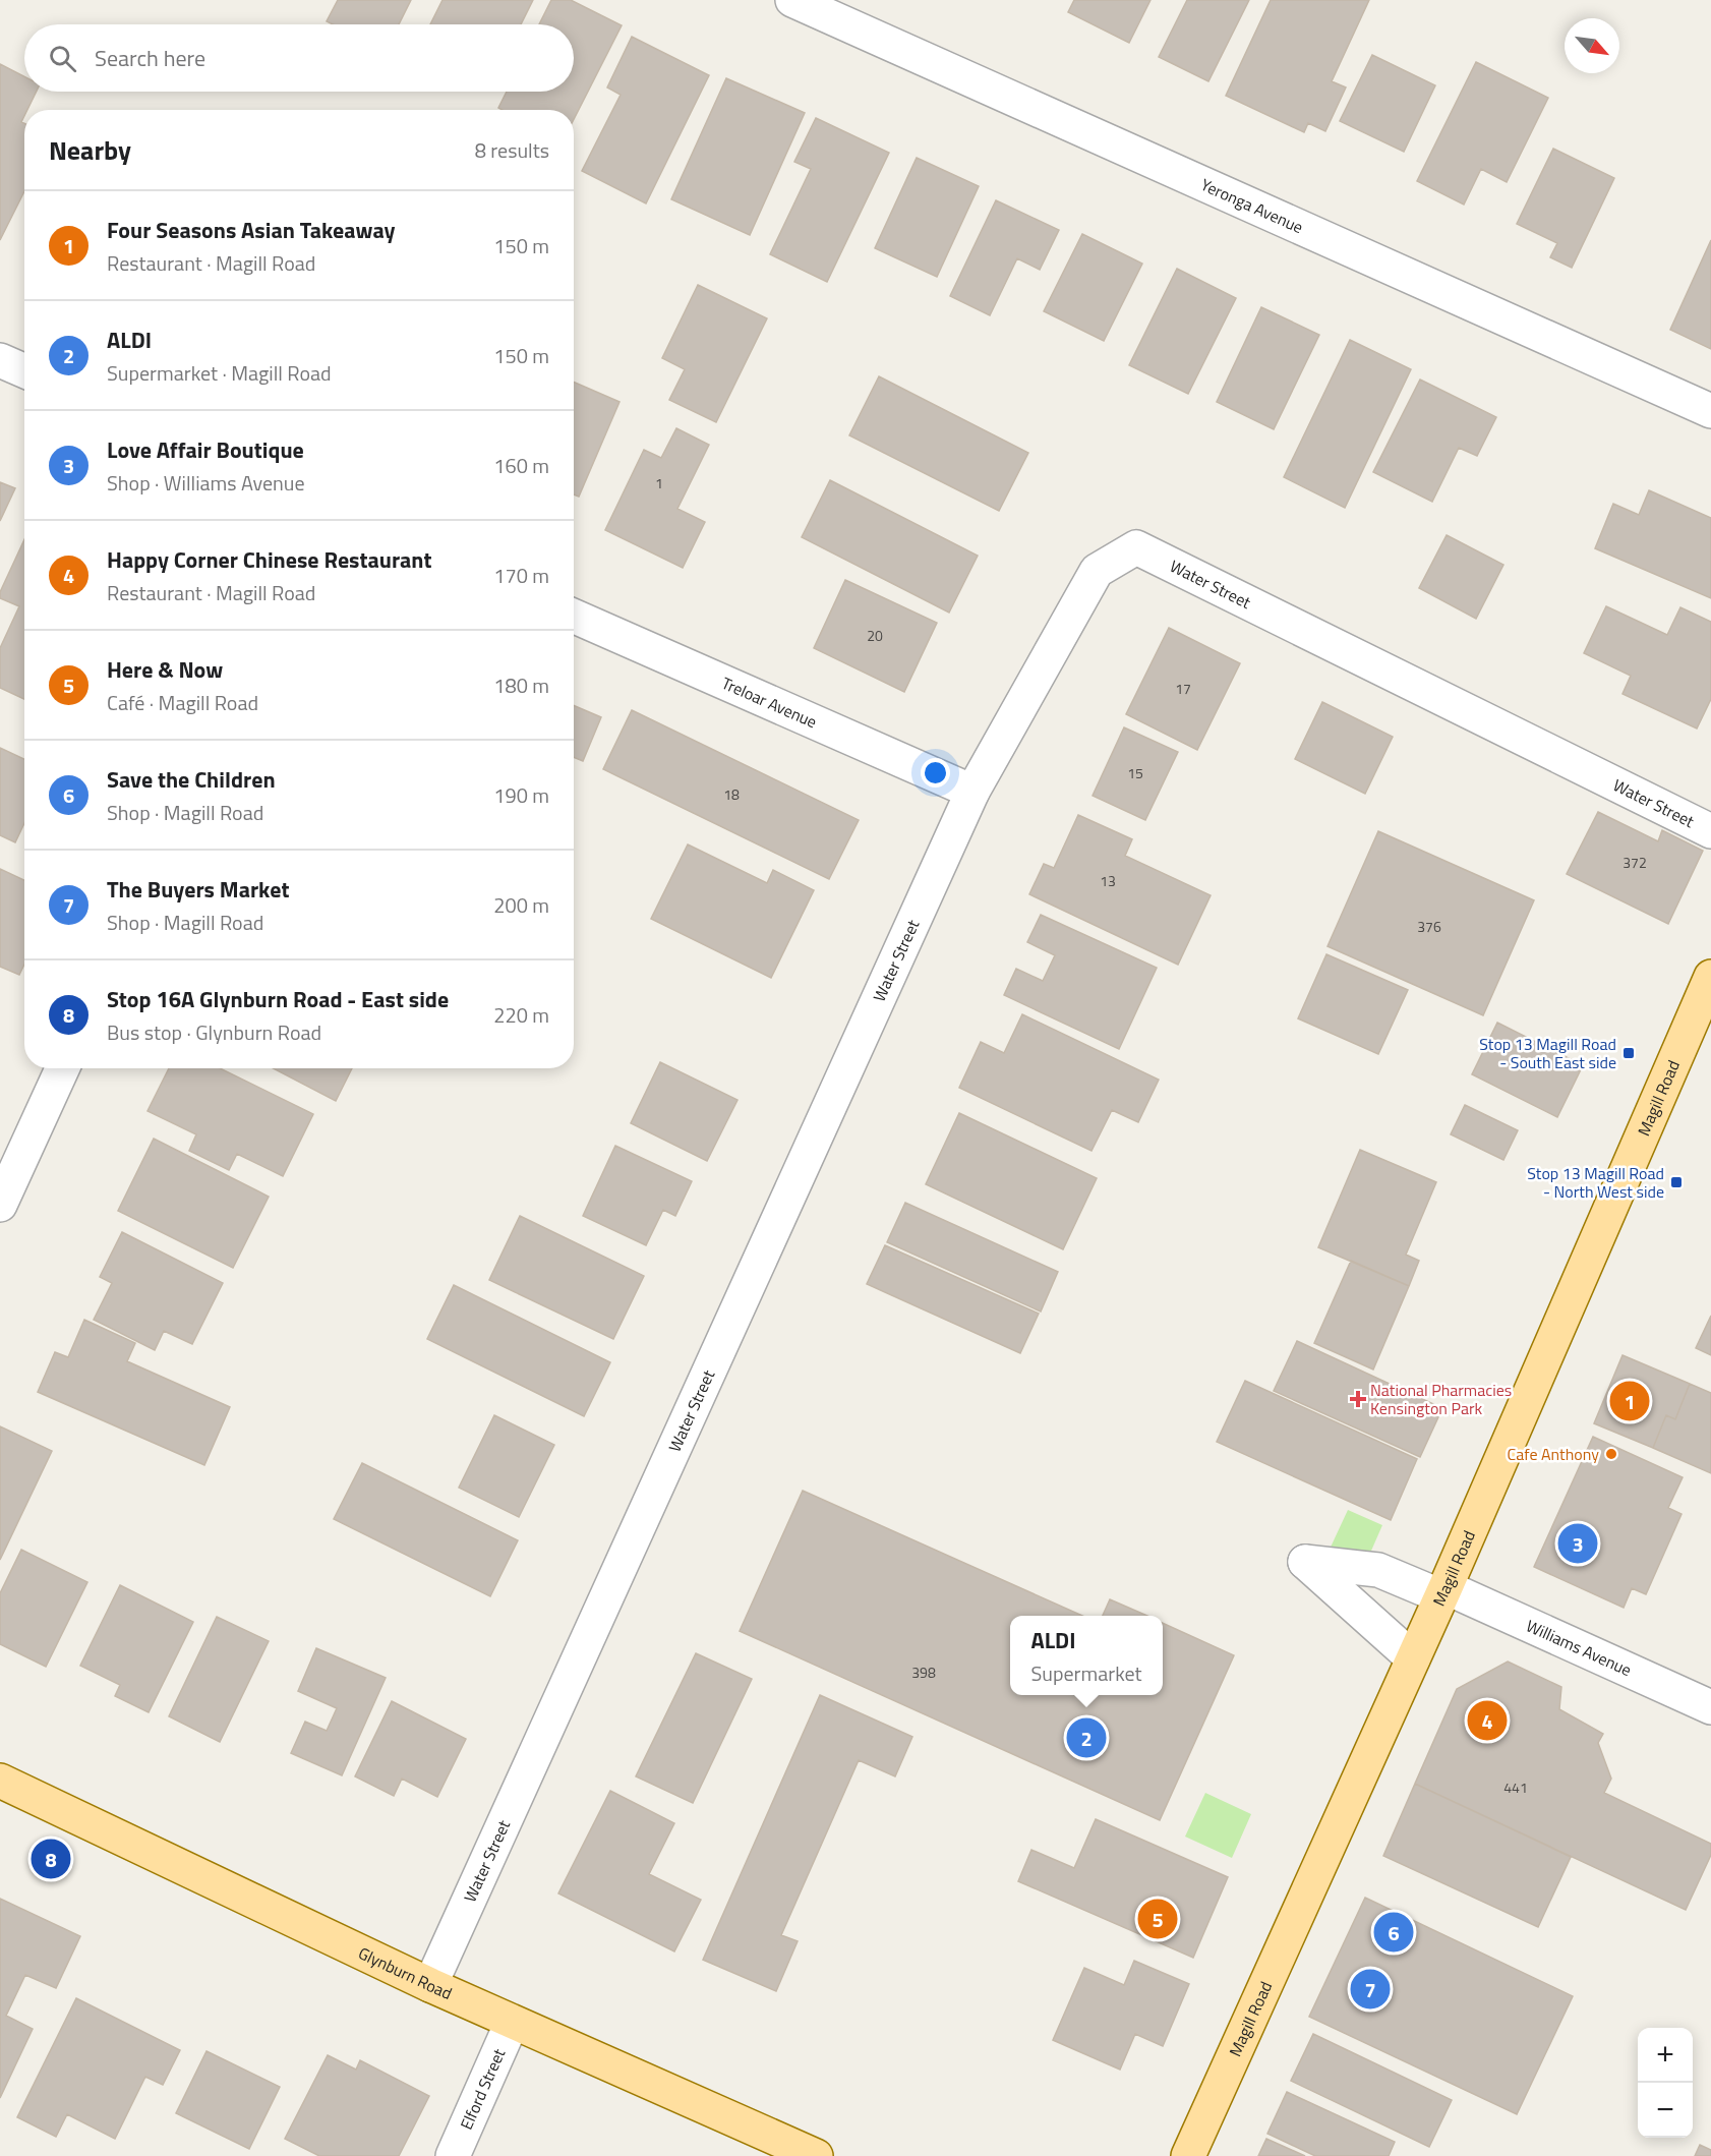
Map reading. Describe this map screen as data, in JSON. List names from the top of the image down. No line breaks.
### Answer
{"streets":{"main road":["Magill Road","Glynburn Road"],"street":["Yeronga Avenue","Water Street","Treloar Avenue","Williams Avenue","Elford Street"]},"crossings":[["Water Street","Treloar Avenue"],["Water Street","Glynburn Road"],["Magill Road","Williams Avenue"],["Glynburn Road","Elford Street"]],"places":{"transit":["Stop 13 Magill Road - South East side","Stop 13 Magill Road - North West side"],"health":["National Pharmacies Kensington Park"],"other":["Cafe Anthony"]},"house_numbers":["1","20","17","15","18","372","13","376","398","441"],"north":"bottom right","page":{"search":"Search here","heading":["Nearby","8 results"],"list":[{"mark":"1","name":"Four Seasons Asian Takeaway","note":"Restaurant · Magill Road","value":"150 m"},{"mark":"2","name":"ALDI","note":"Supermarket · Magill Road","value":"150 m"},{"mark":"3","name":"Love Affair Boutique","note":"Shop · Williams Avenue","value":"160 m"},{"mark":"4","name":"Happy Corner Chinese Restaurant","note":"Restaurant · Magill Road","value":"170 m"},{"mark":"5","name":"Here & Now","note":"Café · Magill Road","value":"180 m"},{"mark":"6","name":"Save the Children","note":"Shop · Magill Road","value":"190 m"},{"mark":"7","name":"The Buyers Market","note":"Shop · Magill Road","value":"200 m"},{"mark":"8","name":"Stop 16A Glynburn Road - East side","note":"Bus stop · Glynburn Road","value":"220 m"}],"pins":["1","3","4","2","8","5","6","7"],"popup":["ALDI","Supermarket"],"map_buttons":["+","−"]}}
